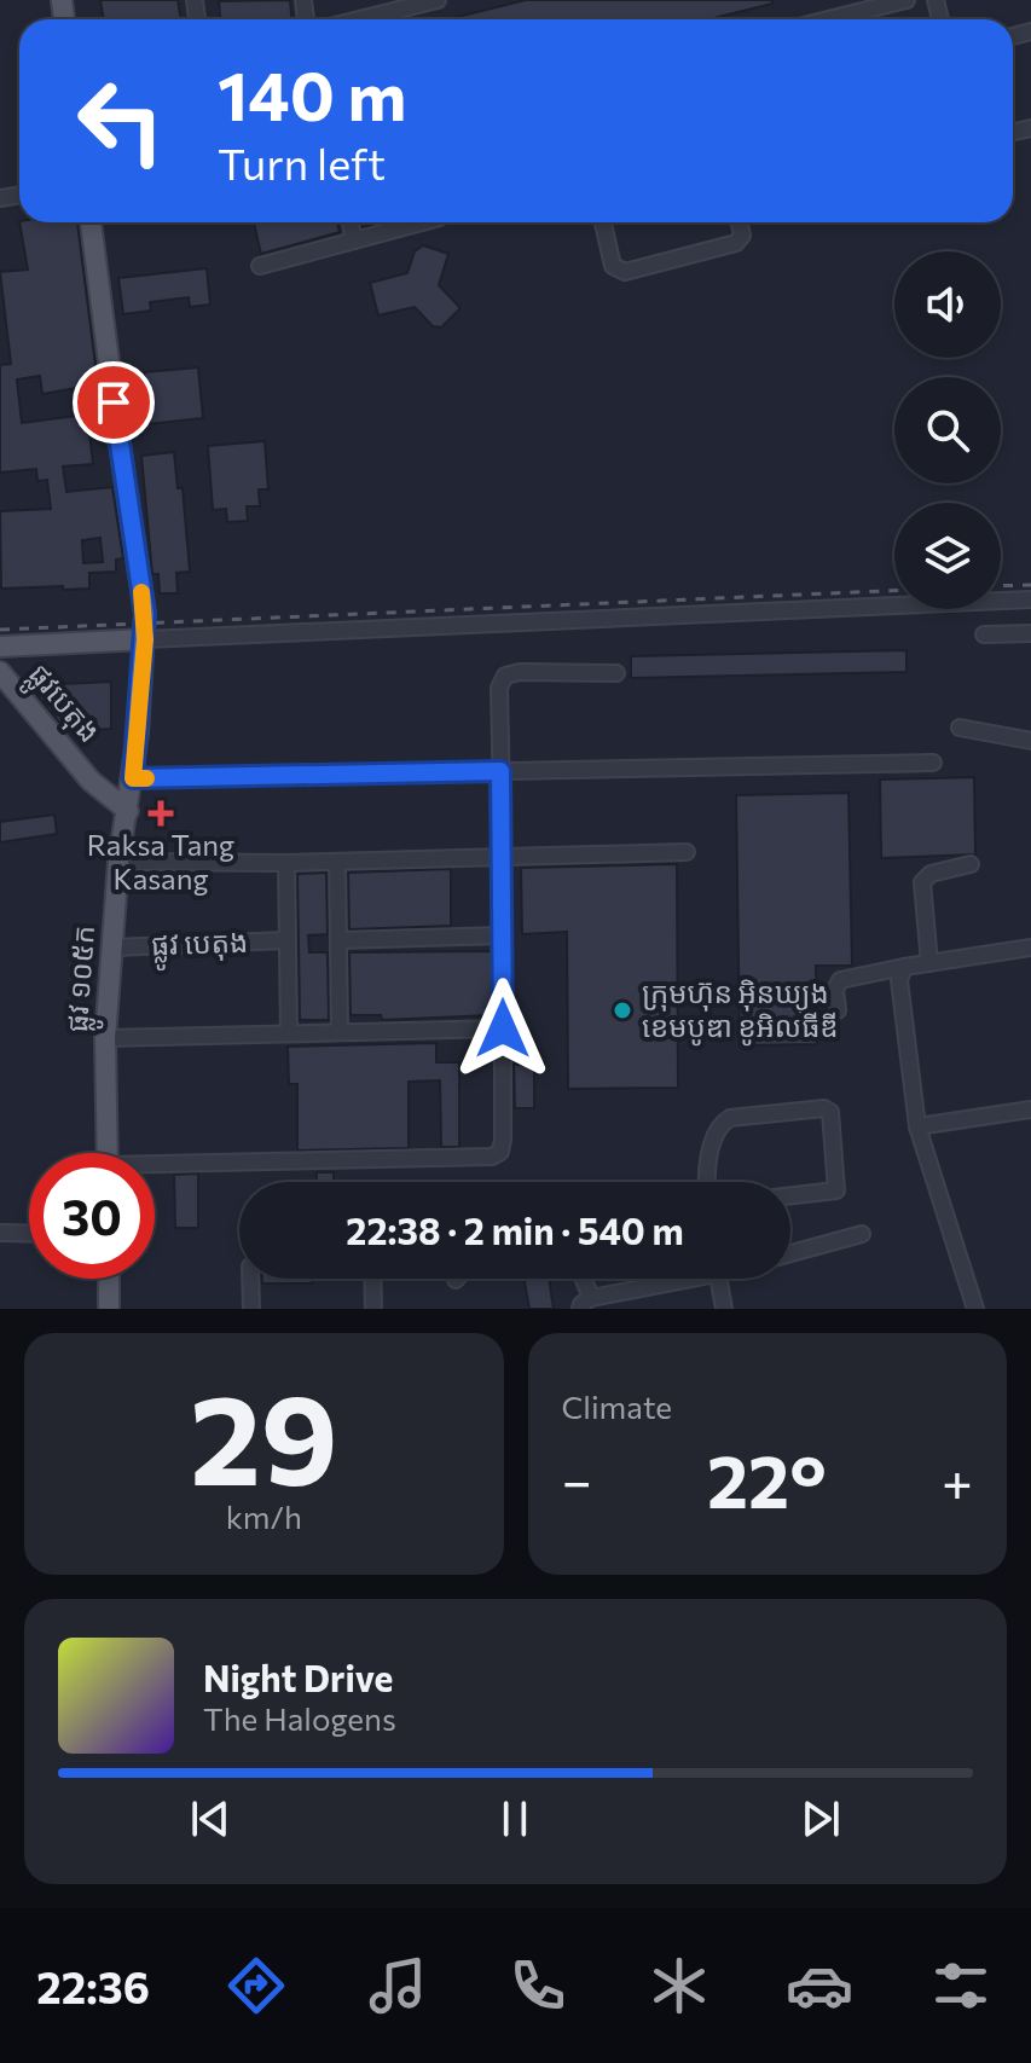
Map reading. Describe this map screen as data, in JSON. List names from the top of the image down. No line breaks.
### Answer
{"streets":{"main road":["ផ្លូវបេតុង","ផ្លូវ ១០៥ក"],"street":["ផ្លូវ បេតុង"]},"crossings":[["ផ្លូវបេតុង","ផ្លូវ ១០៥ក"],["ផ្លូវ បេតុង","ផ្លូវ ១០៥ក"]],"places":{"health":["Raksa Tang Kasang"],"other":["ក្រុមហ៊ុន អ៊ិនឃ្យុង ខេមបូឌា ខូអិលធីឌី"]},"page":{"turn":["140 m","Turn left"],"limit":"30","trip":"22:38 · 2 min · 540 m","tile":[["29","km/h"],"Climate"],"heat":["−","22°","+"],"song":["Night Drive","The Halogens"],"tabs":"22:36"}}
